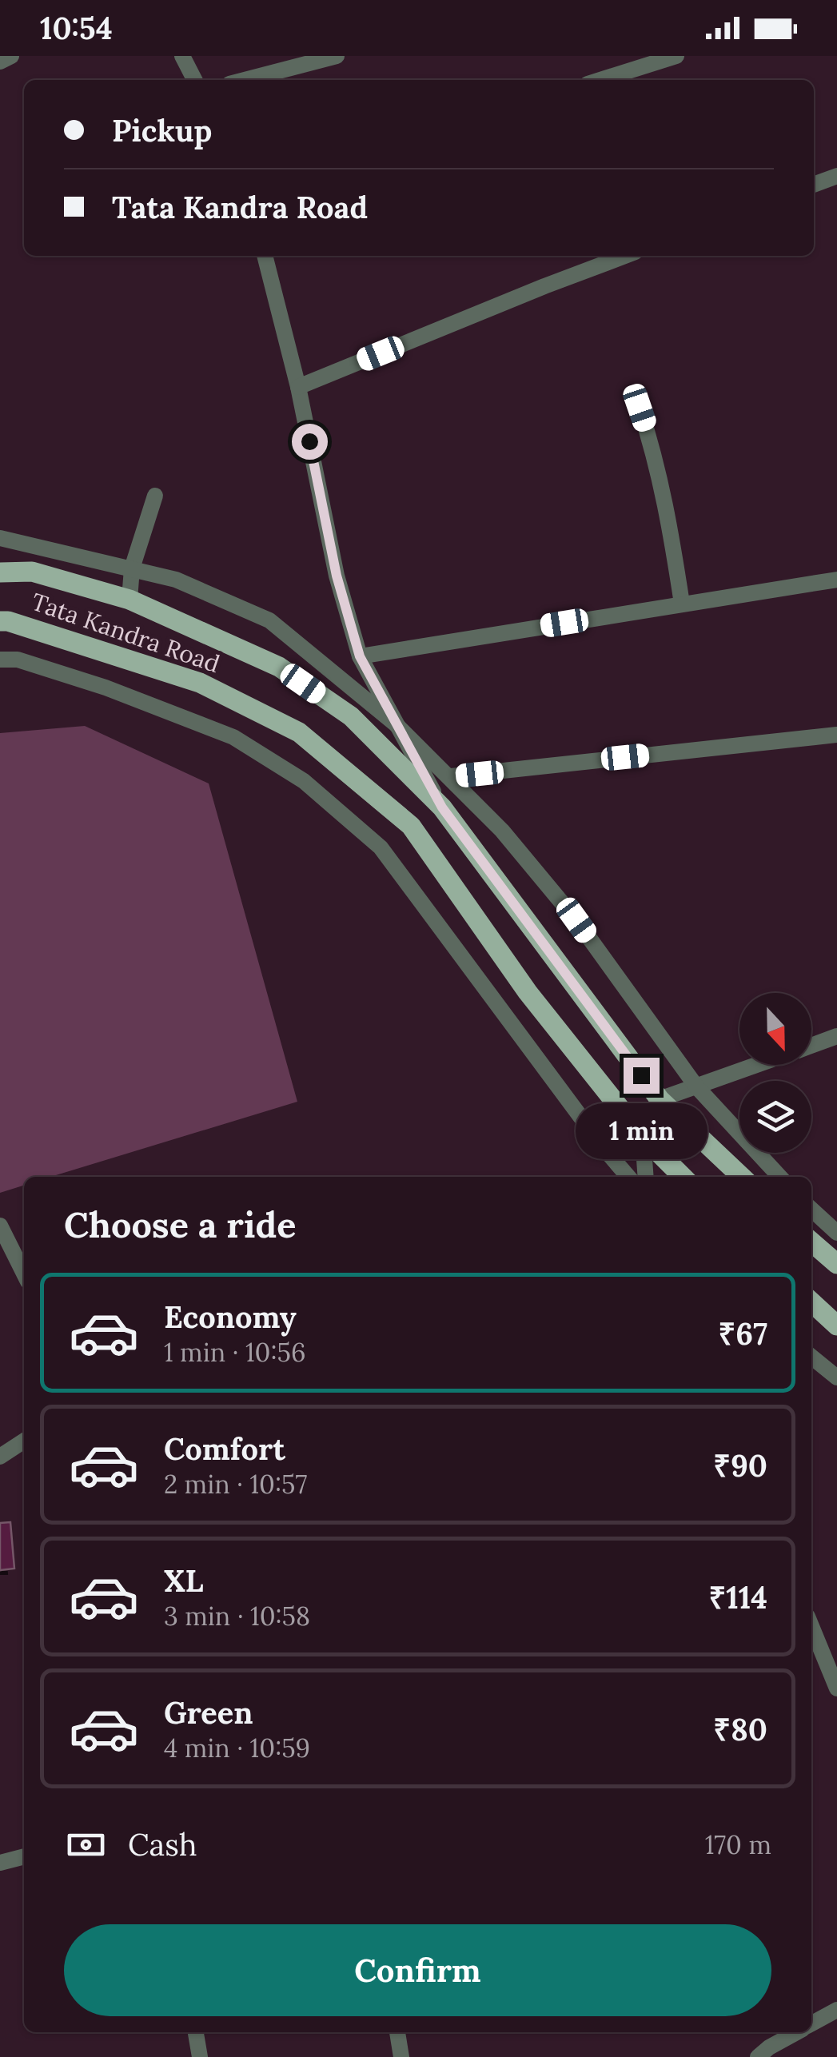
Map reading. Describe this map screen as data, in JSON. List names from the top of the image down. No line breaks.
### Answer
{"streets":{"main road":["Tata Kandra Road"]},"north":"bottom","page":{"status":"10:54","banner":["Pickup","Tata Kandra Road"],"bubble":"1 min","heading":"Choose a ride","list":[{"name":"Economy","note":"1 min · 10:56","value":"₹67"},{"name":"Comfort","note":"2 min · 10:57","value":"₹90"},{"name":"XL","note":"3 min · 10:58","value":"₹114"},{"name":"Green","note":"4 min · 10:59","value":"₹80"}],"pay":["Cash","170 m"],"buttons":"Confirm"}}
